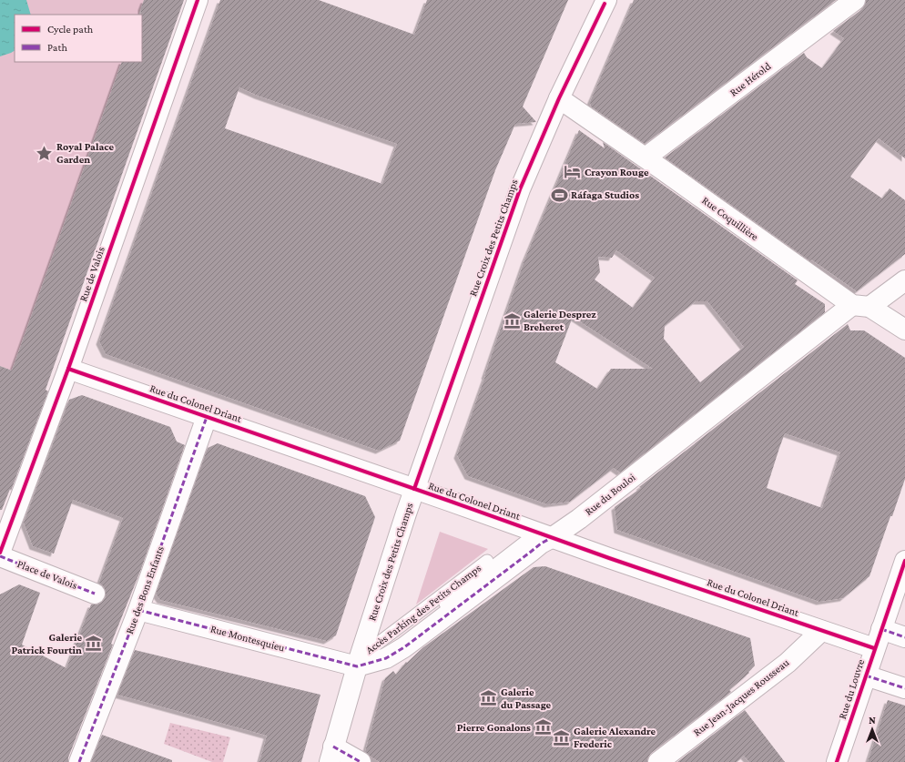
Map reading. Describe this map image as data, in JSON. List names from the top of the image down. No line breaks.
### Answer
{"streets":{"street":["Rue Hérold","Rue Coquillière","Rue Croix des Petits Champs","Rue de Valois","Rue du Colonel Driant","Rue du Bouloi","Place de Valois","Rue des Bons Enfants","Rue Montesquieu","Rue du Louvre","Rue Jean-Jacques Rousseau"],"lane":["Accès Parking des Petits Champs"]},"crossings":[["Rue Hérold","Rue Coquillière"],["Rue Coquillière","Rue Croix des Petits Champs"],["Rue Coquillière","Rue du Bouloi"],["Rue Croix des Petits Champs","Rue du Colonel Driant"],["Rue Croix des Petits Champs","Rue du Bouloi"],["Rue Croix des Petits Champs","Accès Parking des Petits Champs"],["Rue Croix des Petits Champs","Rue Montesquieu"],["Rue de Valois","Rue du Colonel Driant"],["Rue du Colonel Driant","Rue du Bouloi"],["Rue du Colonel Driant","Rue des Bons Enfants"],["Rue du Colonel Driant","Accès Parking des Petits Champs"],["Rue du Colonel Driant","Rue du Louvre"],["Rue du Colonel Driant","Rue Jean-Jacques Rousseau"],["Rue du Bouloi","Accès Parking des Petits Champs"],["Rue du Bouloi","Rue Montesquieu"],["Rue des Bons Enfants","Rue Montesquieu"],["Accès Parking des Petits Champs","Rue Montesquieu"]],"places":{"place":["Royal Palace Garden"],"hotel":["Crayon Rouge"],"sports":["Ráfaga Studios"],"museum":["Galerie Desprez Breheret","Galerie Patrick Fourtin","Galerie du Passage","Pierre Gonalons","Galerie Alexandre Frederic"]},"legend":["Cycle path","Path"],"north":"top"}
